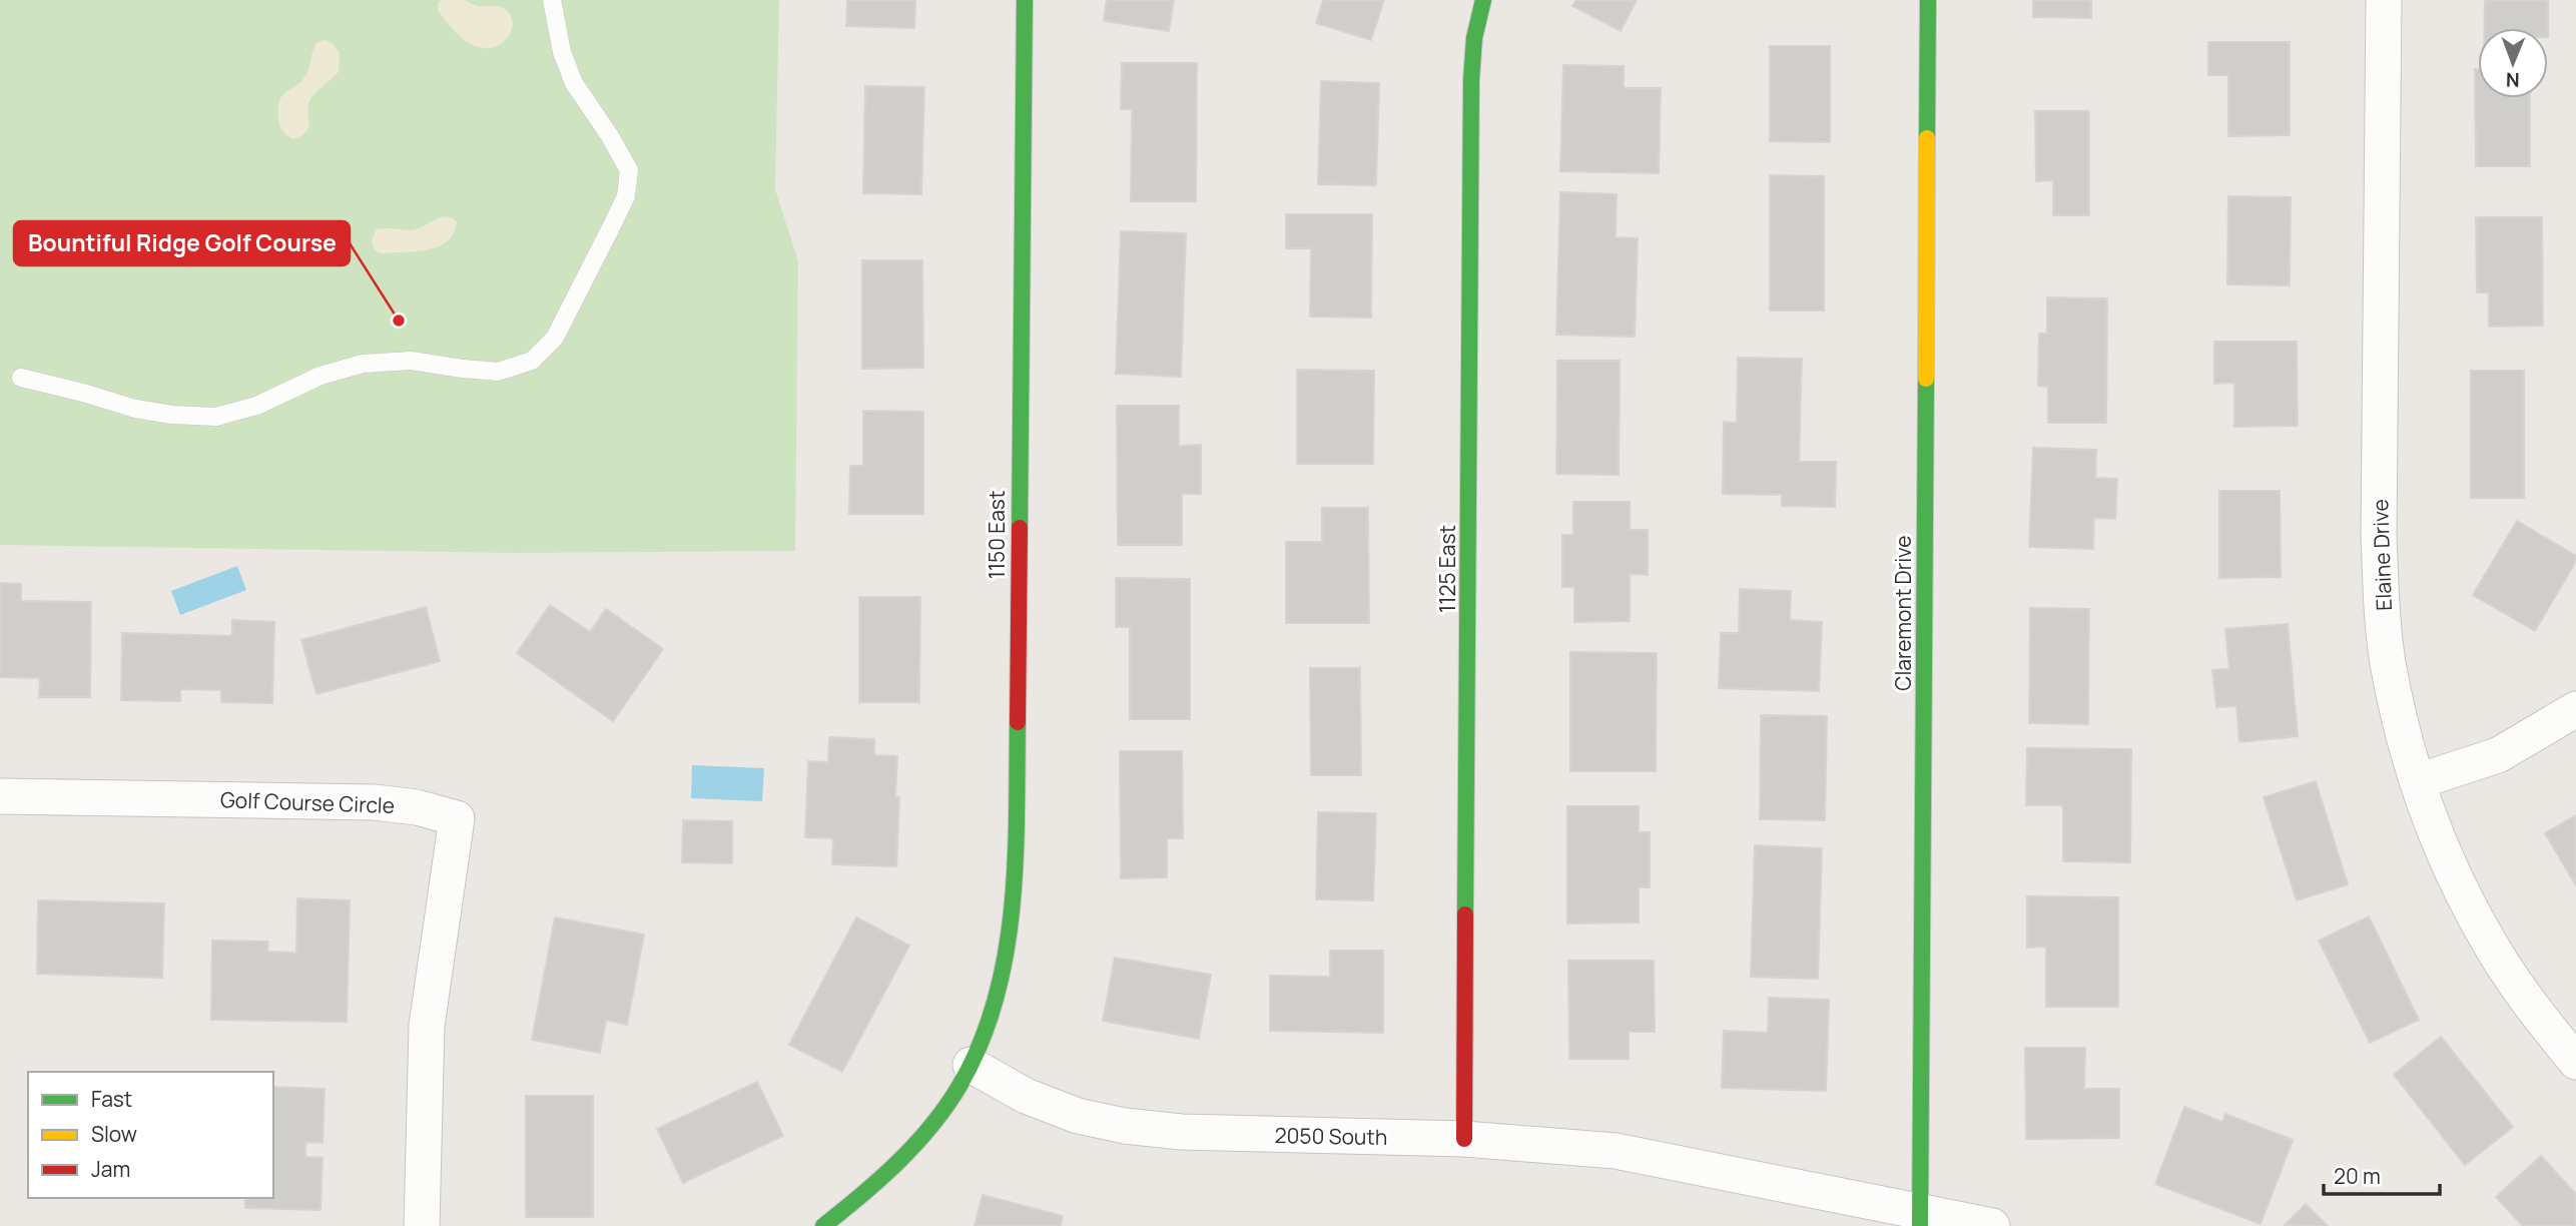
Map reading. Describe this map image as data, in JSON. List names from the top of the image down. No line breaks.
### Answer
{"streets":{"street":["1150 East","Elaine Drive","1125 East","Claremont Drive","Golf Course Circle","2050 South"]},"crossings":[["1150 East","2050 South"],["1125 East","2050 South"],["Claremont Drive","2050 South"]],"places":["Bountiful Ridge Golf Course"],"legend":["Fast","Slow","Jam"],"scale_bar":"20 m","north":"bottom"}
